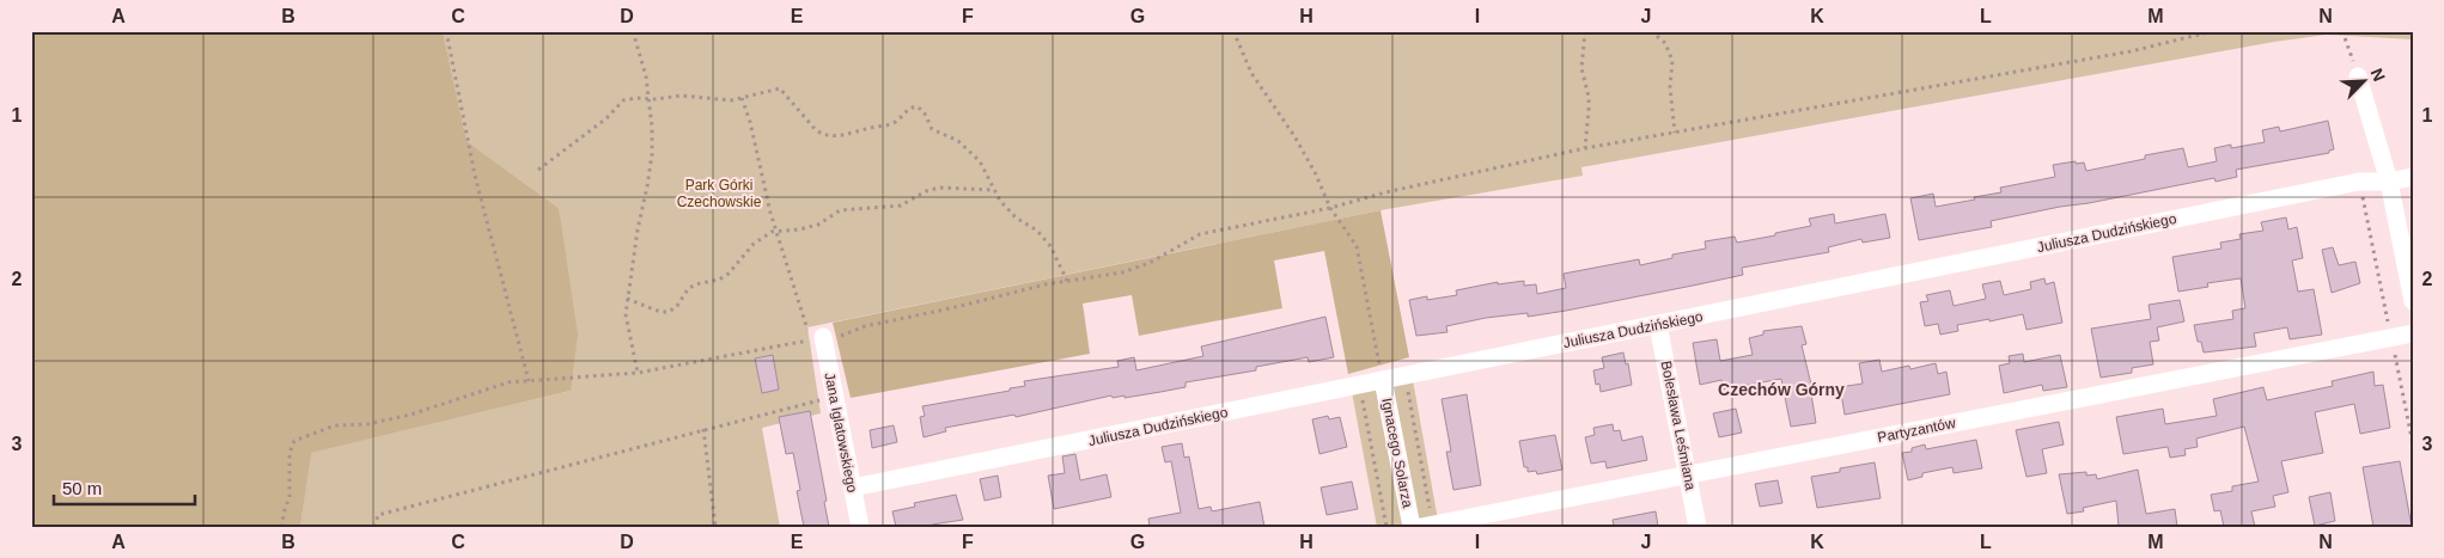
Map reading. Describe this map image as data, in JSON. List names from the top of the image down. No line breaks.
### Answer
{"streets":{"street":["Juliusza Dudzińskiego","Bolesława Leśmiana","Partyzantów","Jana Iglatowskiego","Ignacego Solarza"]},"crossings":[["Juliusza Dudzińskiego","Bolesława Leśmiana"],["Juliusza Dudzińskiego","Jana Iglatowskiego"],["Juliusza Dudzińskiego","Ignacego Solarza"],["Bolesława Leśmiana","Partyzantów"]],"districts":["Czechów Górny"],"parks":["Park Górki Czechowskie"],"scale_bar":"50 m","north":"top right","grid":{"columns":["A","B","C","D","E","F","G","H","I","J","K","L","M","N"],"rows":["1","2","3"]}}
